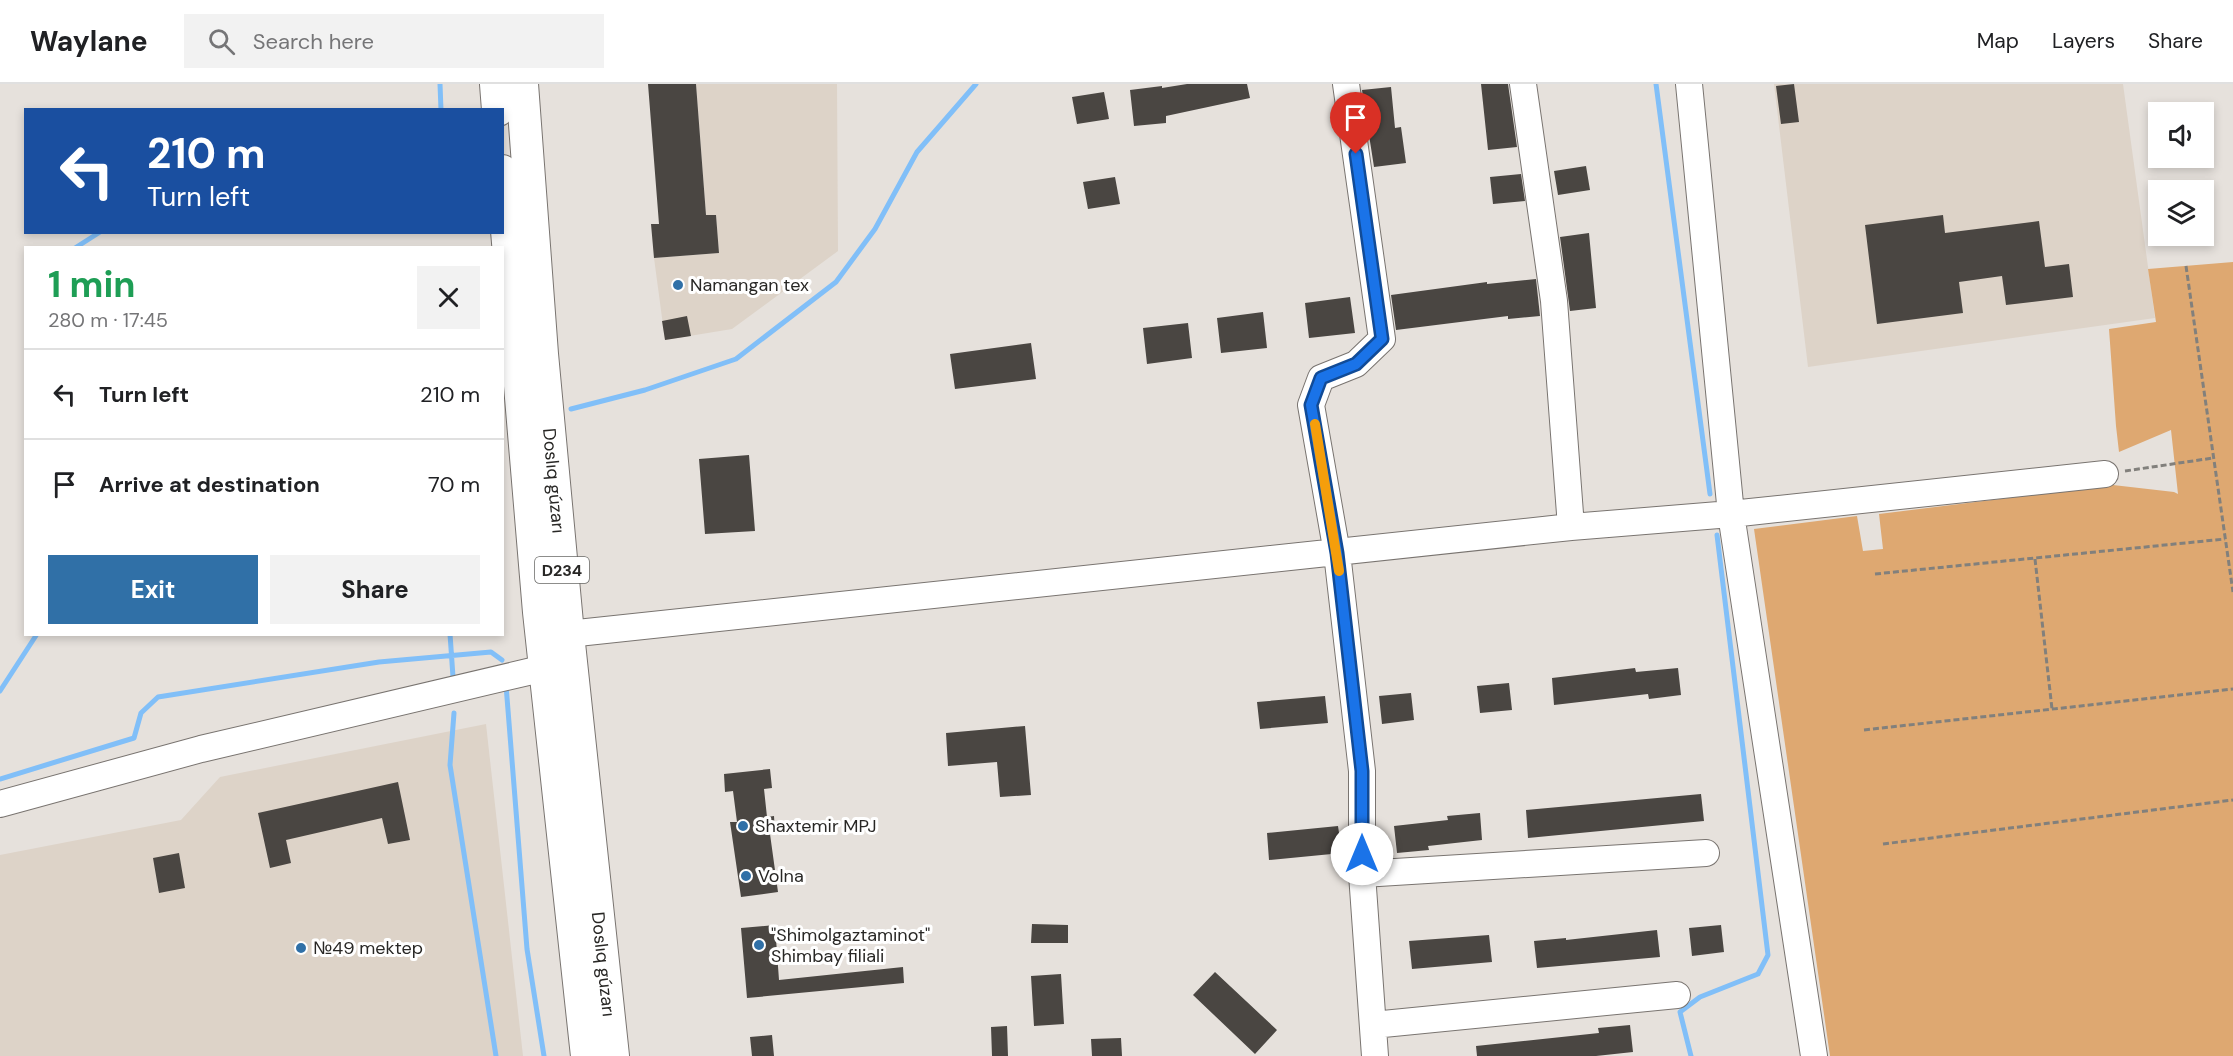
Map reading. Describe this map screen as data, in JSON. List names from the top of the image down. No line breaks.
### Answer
{"streets":{"main road":["Doslıq gúzarı","D234"]},"places":["Namangan tex","Shaxtemir MPJ","Volna","\"Shimolgaztaminot\" Shimbay filiali","№49 mektep"],"page":{"header":"Waylane","search":"Search here","nav":["Map","Layers","Share"],"turn":["210 m","Turn left"],"heading":["1 min","280 m · 17:45"],"list":[{"name":"Turn left","value":"210 m"},{"name":"Arrive at destination","value":"70 m"}],"buttons":["Exit","Share"]}}
